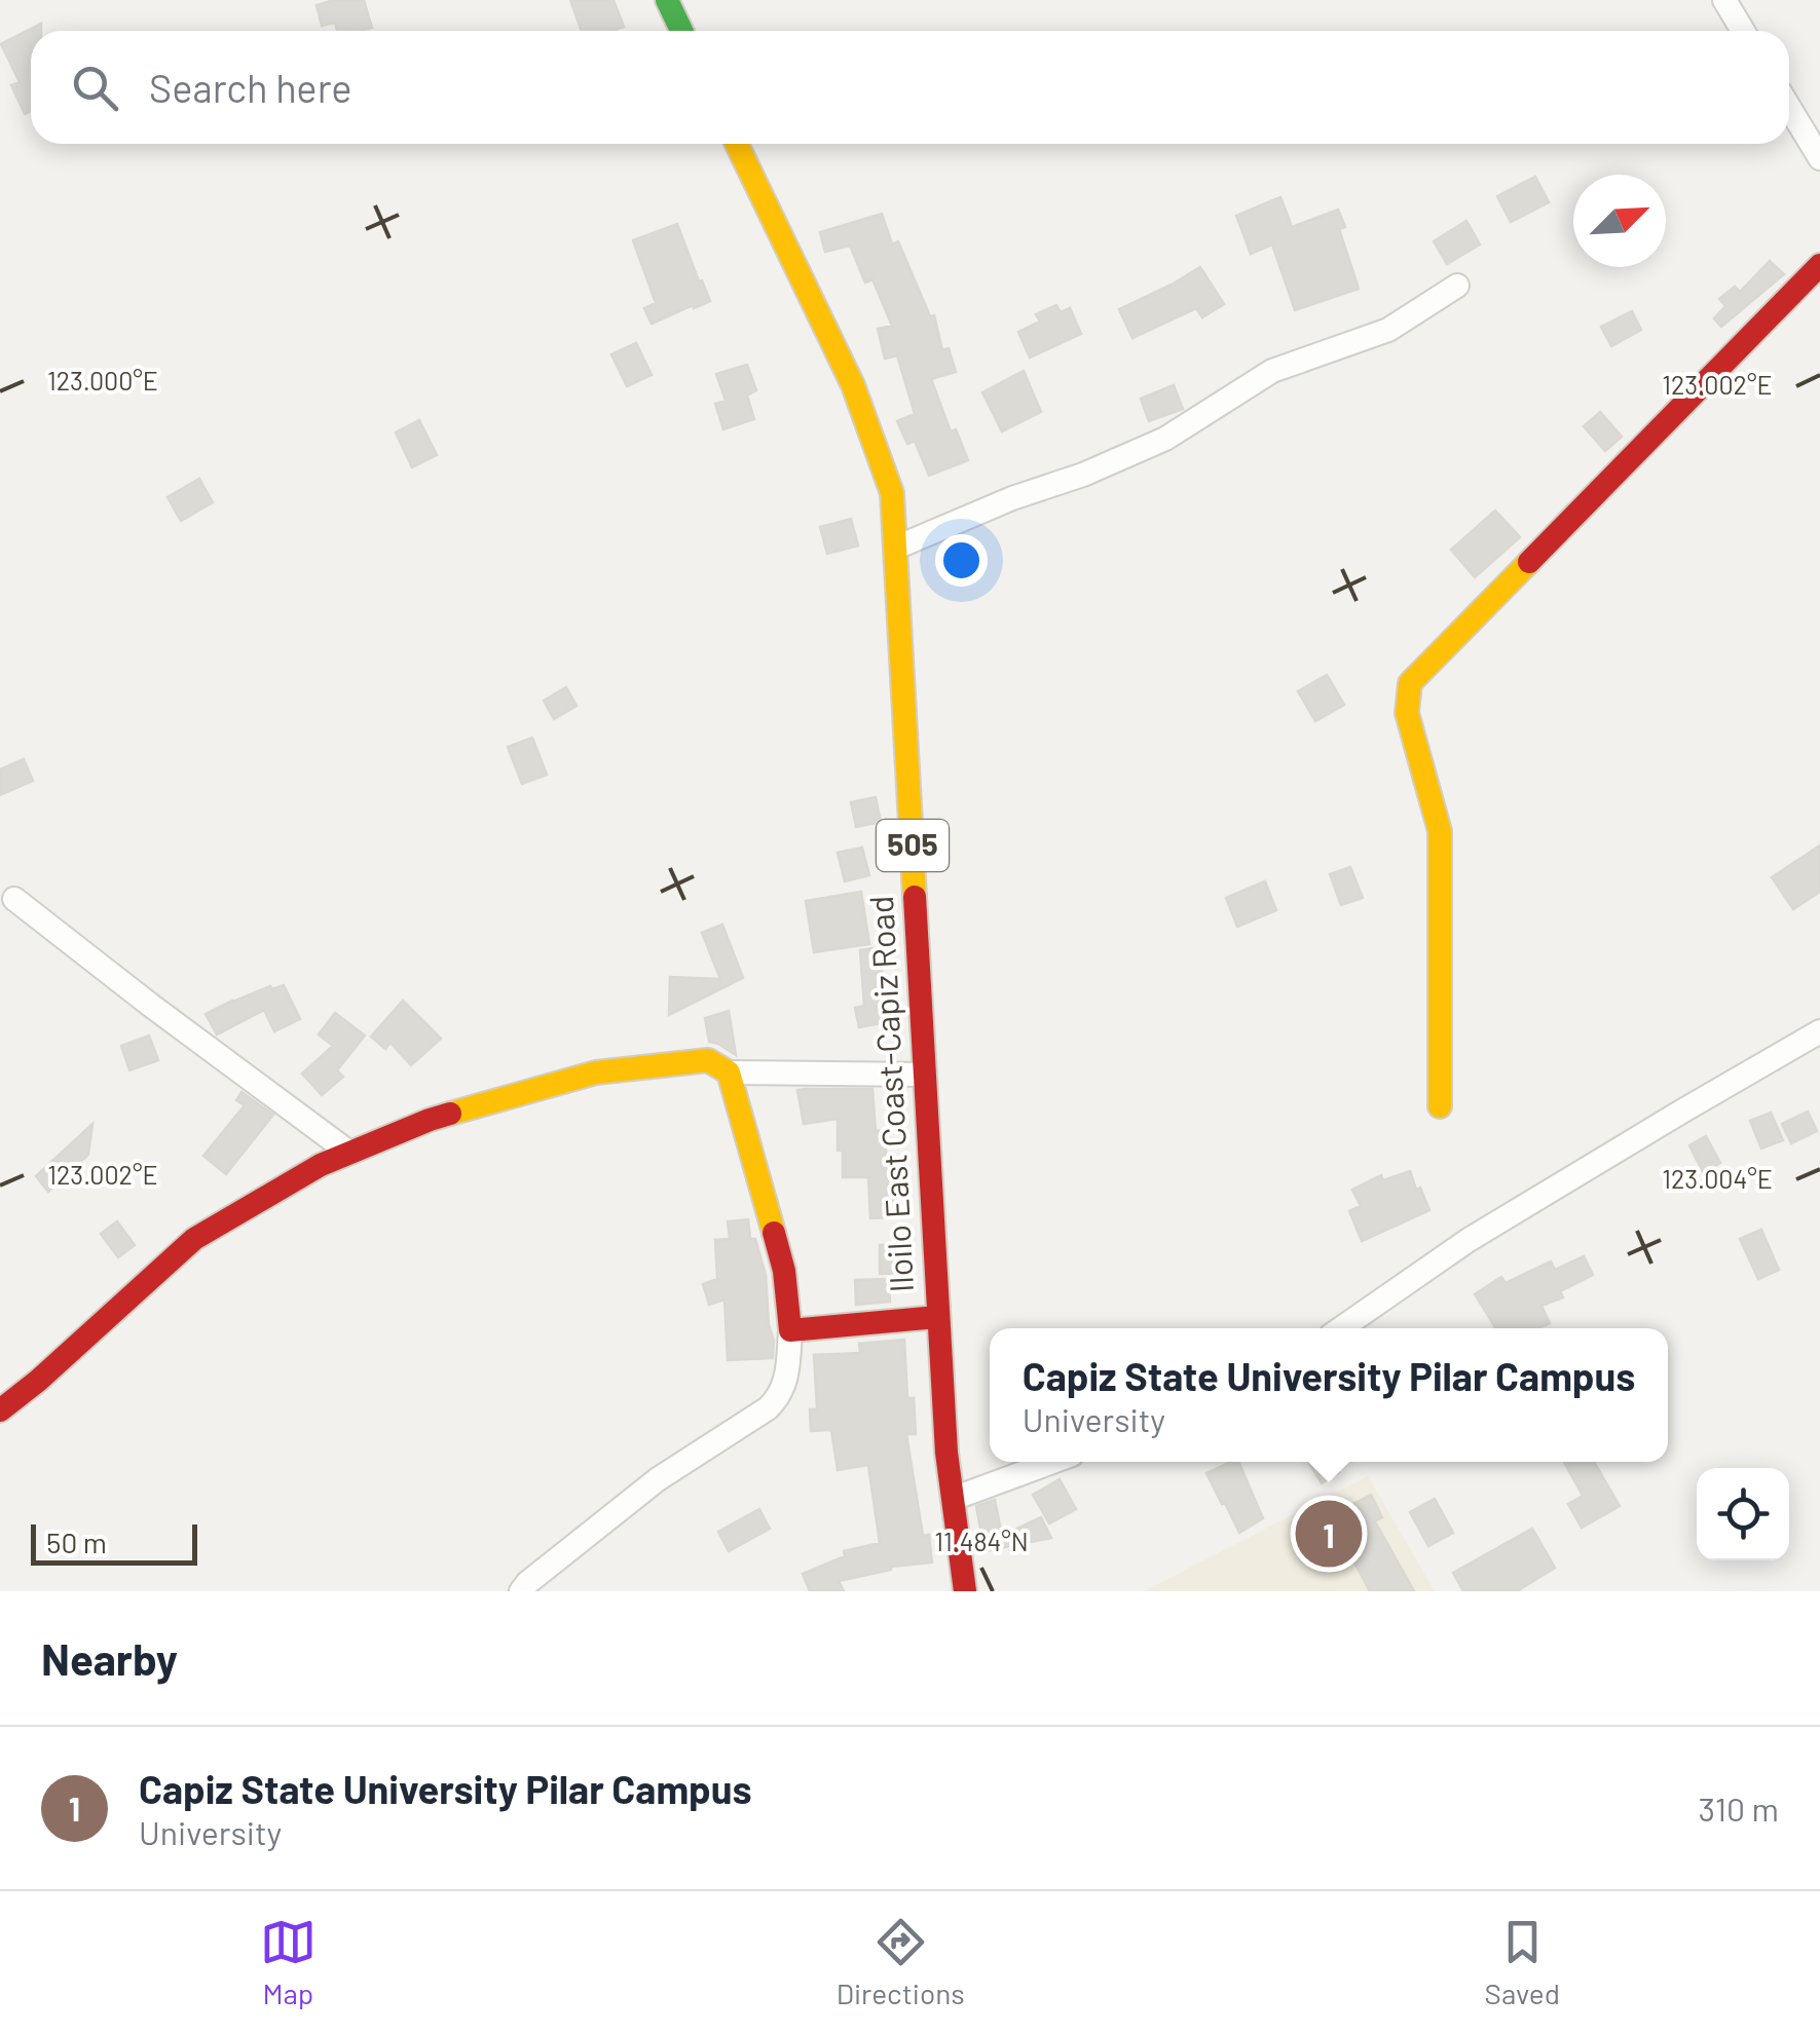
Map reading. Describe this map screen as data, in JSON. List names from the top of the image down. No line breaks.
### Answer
{"streets":{"street":["505","Iloilo East Coast-Capiz Road"]},"scale_bar":"50 m","north":"top right","page":{"search":"Search here","popup":["Capiz State University Pilar Campus","University"],"pins":"1","scale":"50 m","heading":"Nearby","list":[{"mark":"1","name":"Capiz State University Pilar Campus","note":"University","value":"310 m"}],"nav":["Map","Directions","Saved"]},"coordinates":["123.000°E","123.002°E","123.004°E","11.484°N"]}
